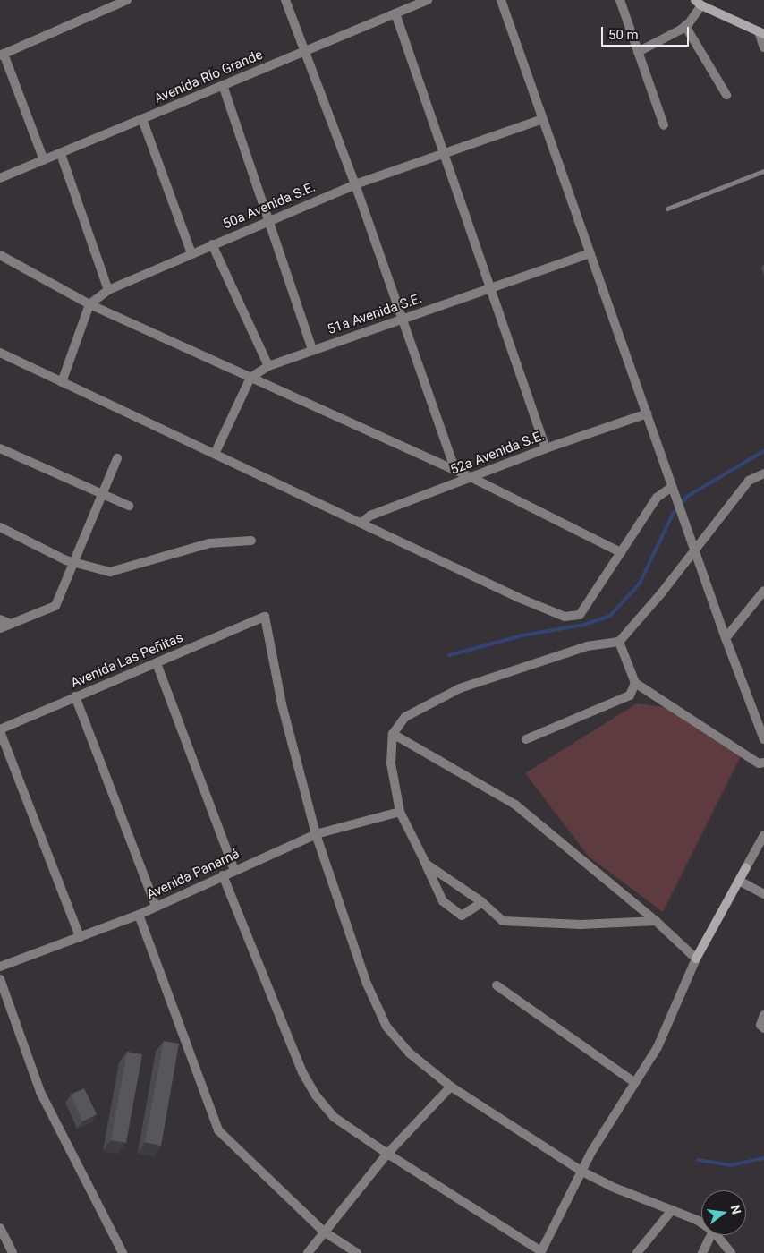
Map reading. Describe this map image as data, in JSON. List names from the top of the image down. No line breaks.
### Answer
{"streets":{"street":["Avenida Río Grande","50a Avenida S.E.","51a Avenida S.E.","52a Avenida S.E.","Avenida Las Peñitas","Avenida Panamá"]},"crossings":[["Avenida Las Peñitas","Avenida Panamá"]],"scale_bar":"50 m","north":"right"}
